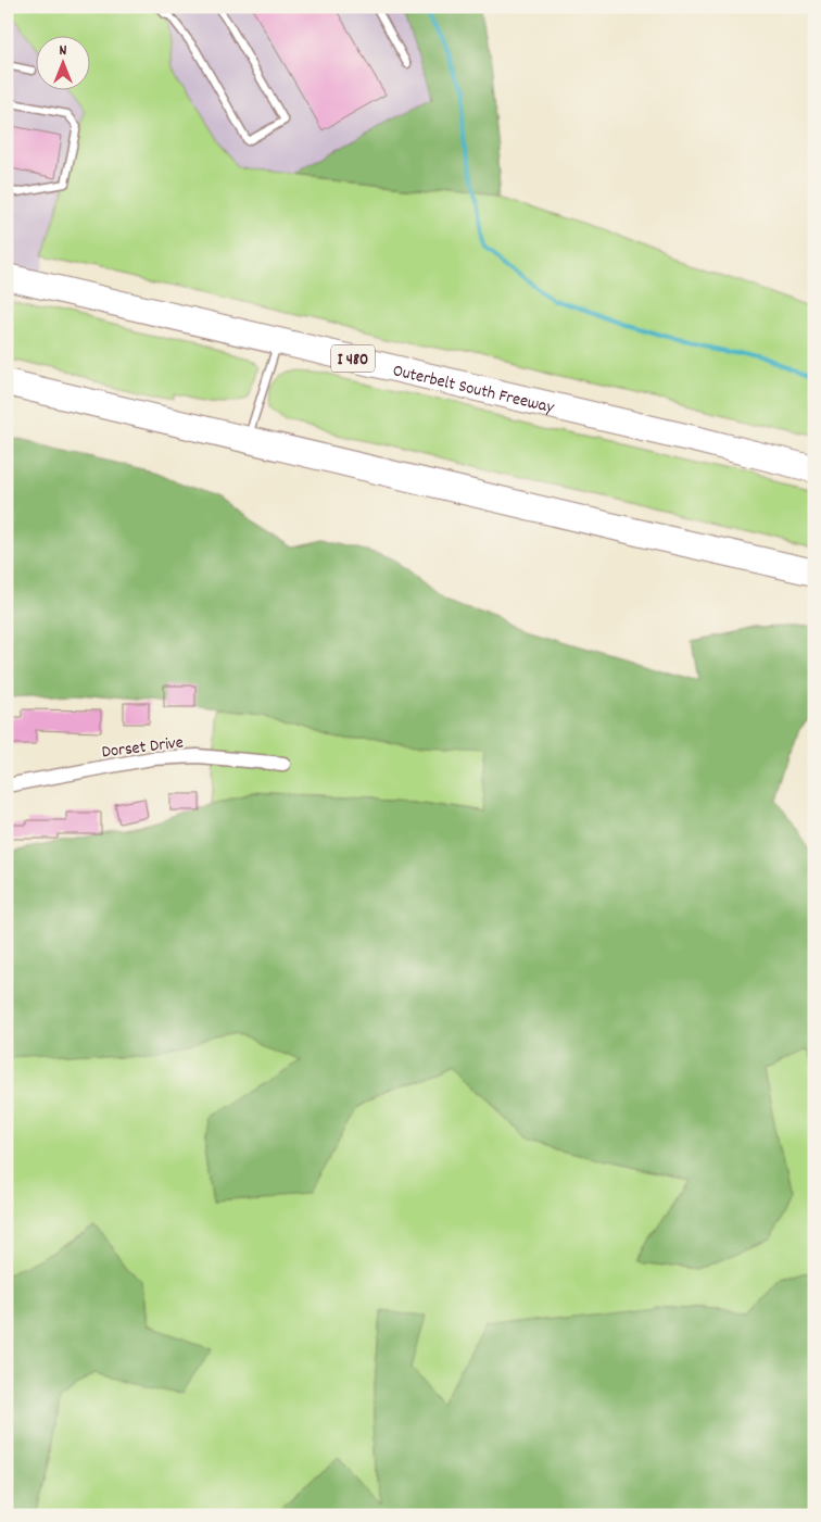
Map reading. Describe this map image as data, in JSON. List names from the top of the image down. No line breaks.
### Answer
{"streets":{"highway":["I 480","Outerbelt South Freeway"],"street":["Dorset Drive"]},"north":"top"}
